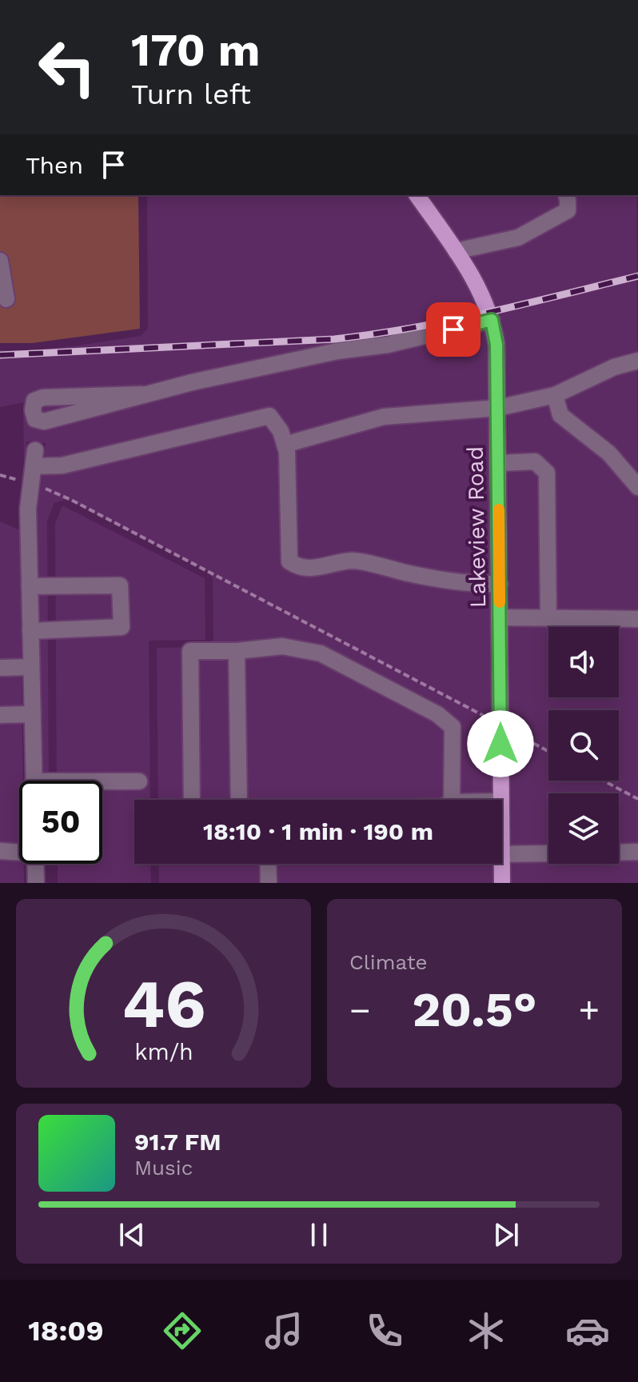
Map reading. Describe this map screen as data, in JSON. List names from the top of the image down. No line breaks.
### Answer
{"streets":{"main road":["Lakeview Road"]},"page":{"turn":["170 m","Turn left"],"then":"Then","limit":"50","trip":"18:10 · 1 min · 190 m","tile":"Climate","heat":["−","20.5°","+"],"song":["91.7 FM","Music"],"tabs":"18:09","gauge":["46","km/h"]}}
